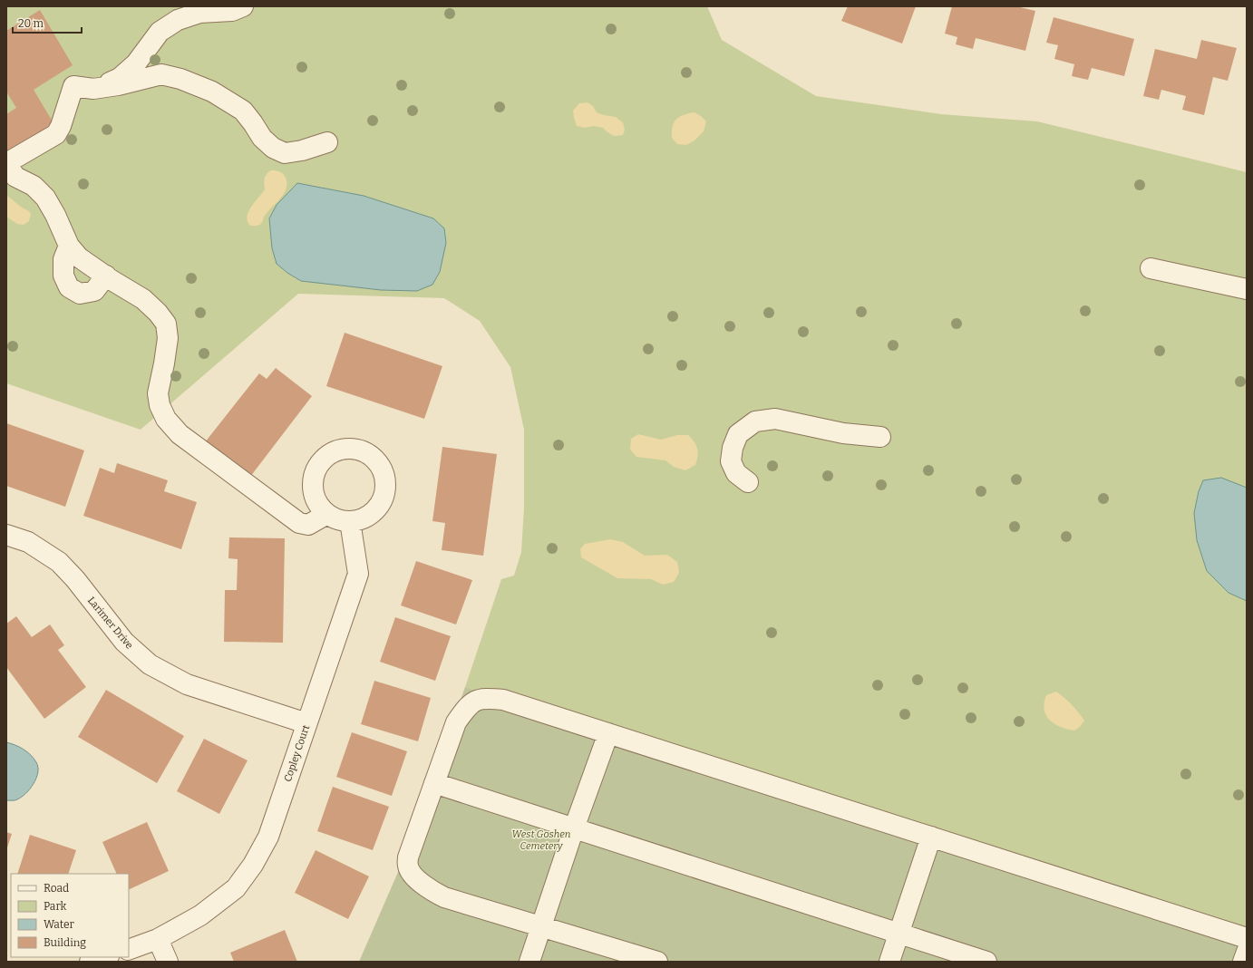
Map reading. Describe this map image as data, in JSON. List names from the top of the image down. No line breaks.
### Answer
{"streets":{"street":["Larimer Drive","Copley Court"]},"crossings":[["Larimer Drive","Copley Court"]],"parks":["West Goshen Cemetery"],"legend":["Road","Park","Water","Building"],"scale_bar":"20 m"}
